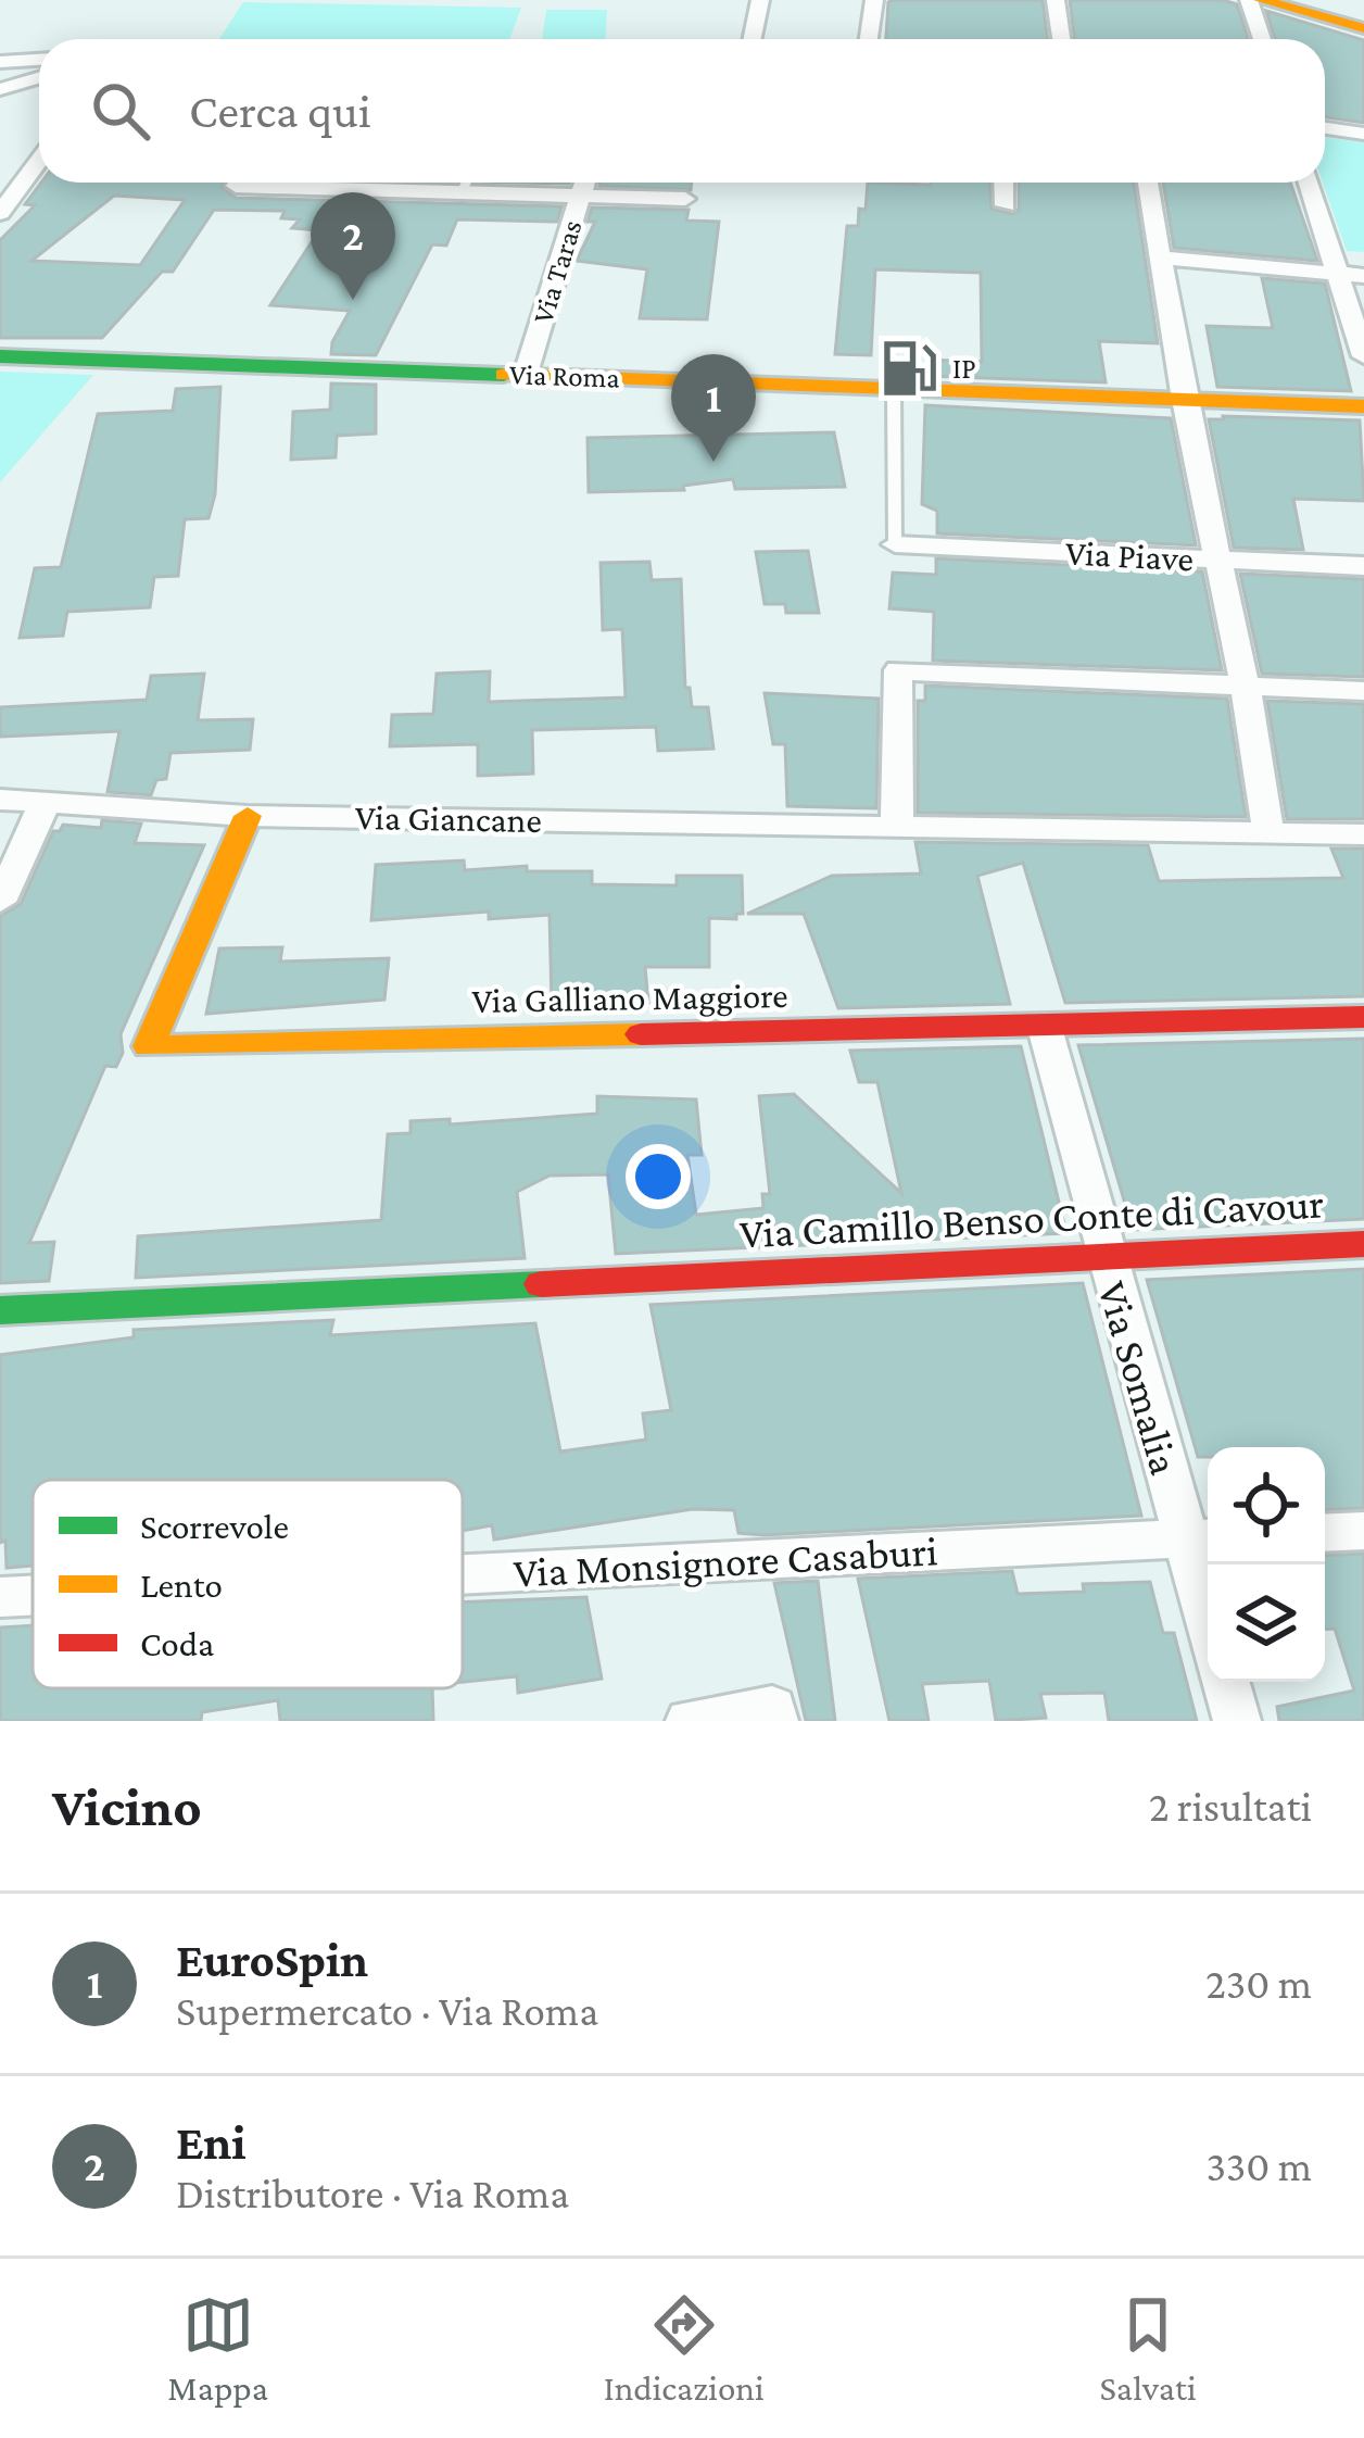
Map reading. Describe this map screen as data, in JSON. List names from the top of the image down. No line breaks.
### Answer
{"streets":{"street":["Via Taras","Via Roma","Via Piave","Via Giancane","Via Galliano Maggiore","Via Camillo Benso Conte di Cavour","Via Somalia","Via Monsignore Casaburi"]},"crossings":[["Via Taras","Via Roma"],["Via Giancane","Via Galliano Maggiore"],["Via Galliano Maggiore","Via Somalia"],["Via Camillo Benso Conte di Cavour","Via Somalia"],["Via Somalia","Via Monsignore Casaburi"]],"places":{"fuel station":["IP"]},"legend":["Scorrevole","Lento","Coda"],"page":{"search":"Cerca qui","pins":["2","1"],"heading":["Vicino","2 risultati"],"list":[{"mark":"1","name":"EuroSpin","note":"Supermercato · Via Roma","value":"230 m"},{"mark":"2","name":"Eni","note":"Distributore · Via Roma","value":"330 m"}],"nav":["Mappa","Indicazioni","Salvati"]}}
